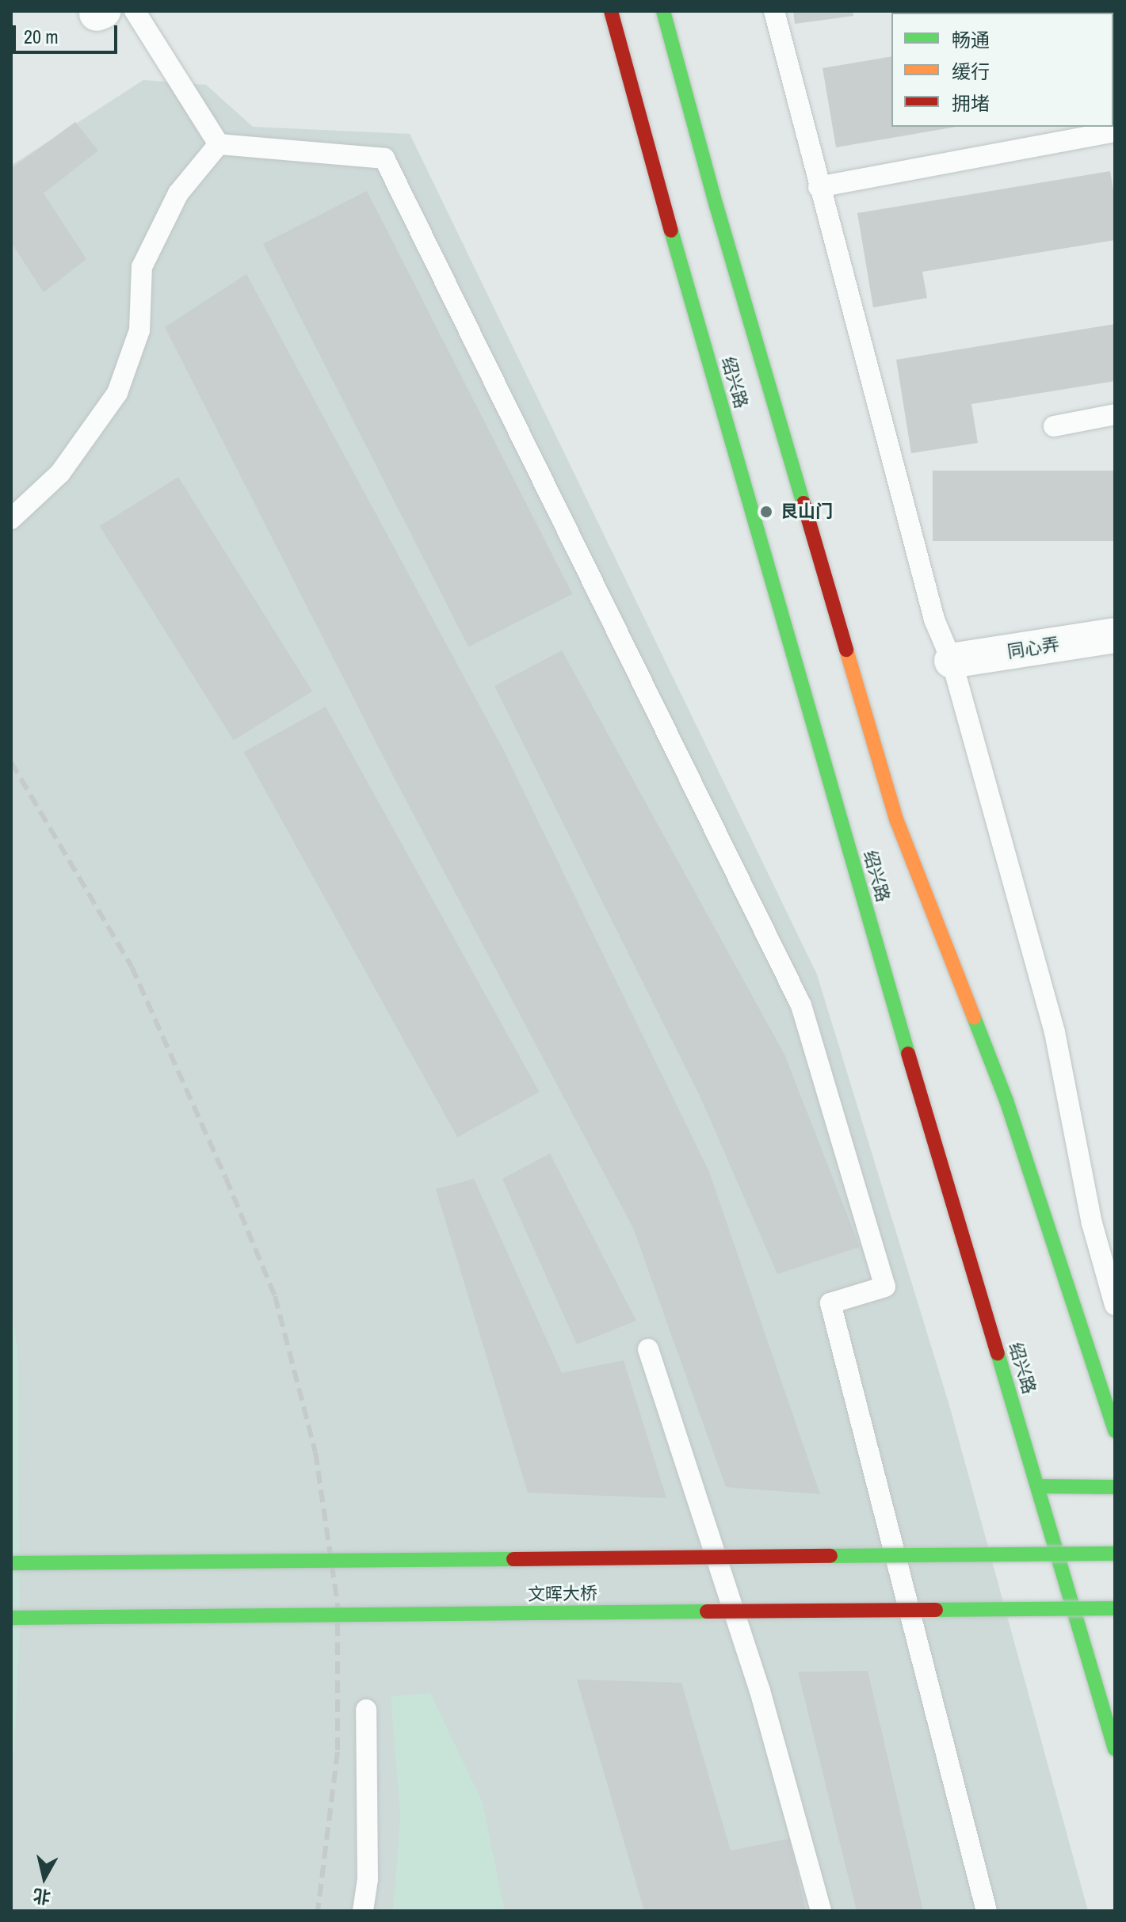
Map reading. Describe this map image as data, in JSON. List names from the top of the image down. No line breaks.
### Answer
{"streets":{"main road":["绍兴路","文晖大桥"],"street":["同心弄"]},"places":["艮山门"],"legend":["畅通","缓行","拥堵"],"scale_bar":"20 m","north":"bottom"}
